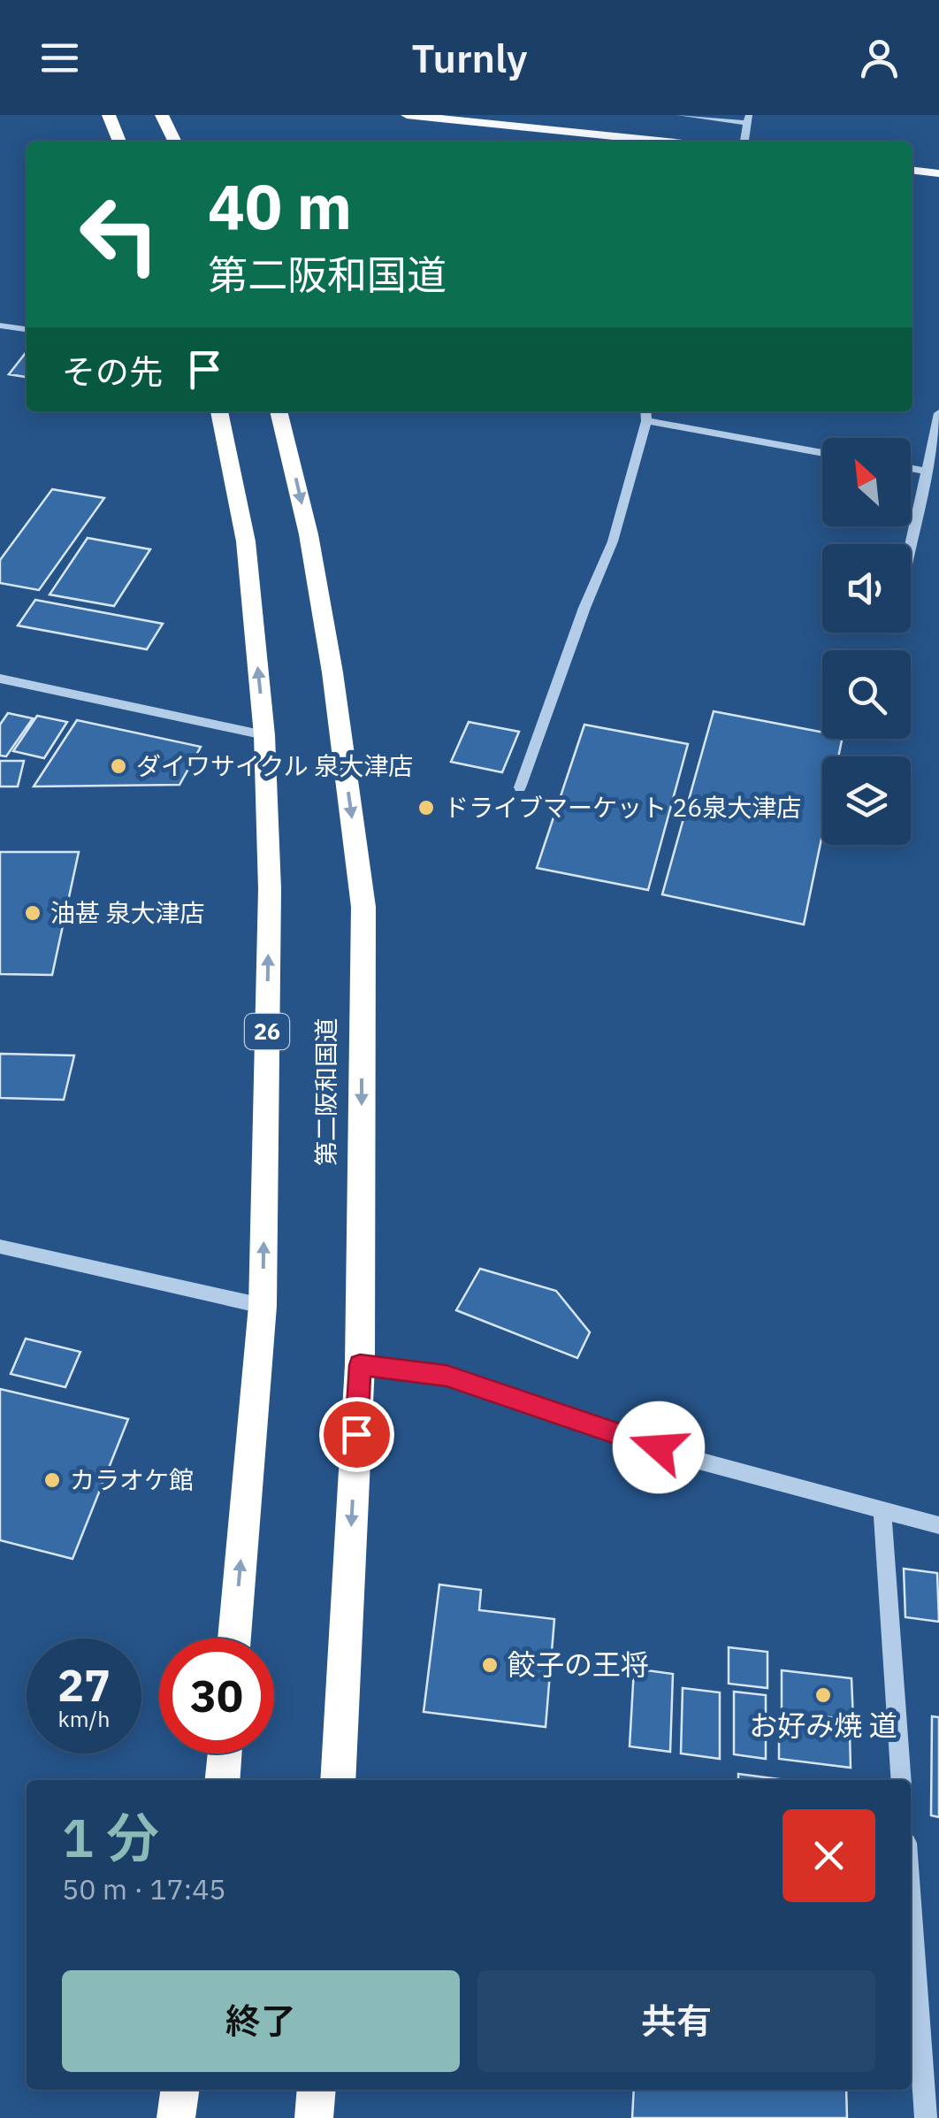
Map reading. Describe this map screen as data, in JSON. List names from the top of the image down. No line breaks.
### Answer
{"streets":{"highway":["26","第二阪和国道"]},"places":["ダイワサイクル 泉大津店","ドライブマーケット 26泉大津店","油甚 泉大津店","カラオケ館","餃子の王将","お好み焼 道"],"north":"top left","page":{"header":"Turnly","turn":["40 m","第二阪和国道"],"then":"その先","speed":"27 km/h","limit":"30","heading":["1 分","50 m · 17:45"],"buttons":["終了","共有"]}}
